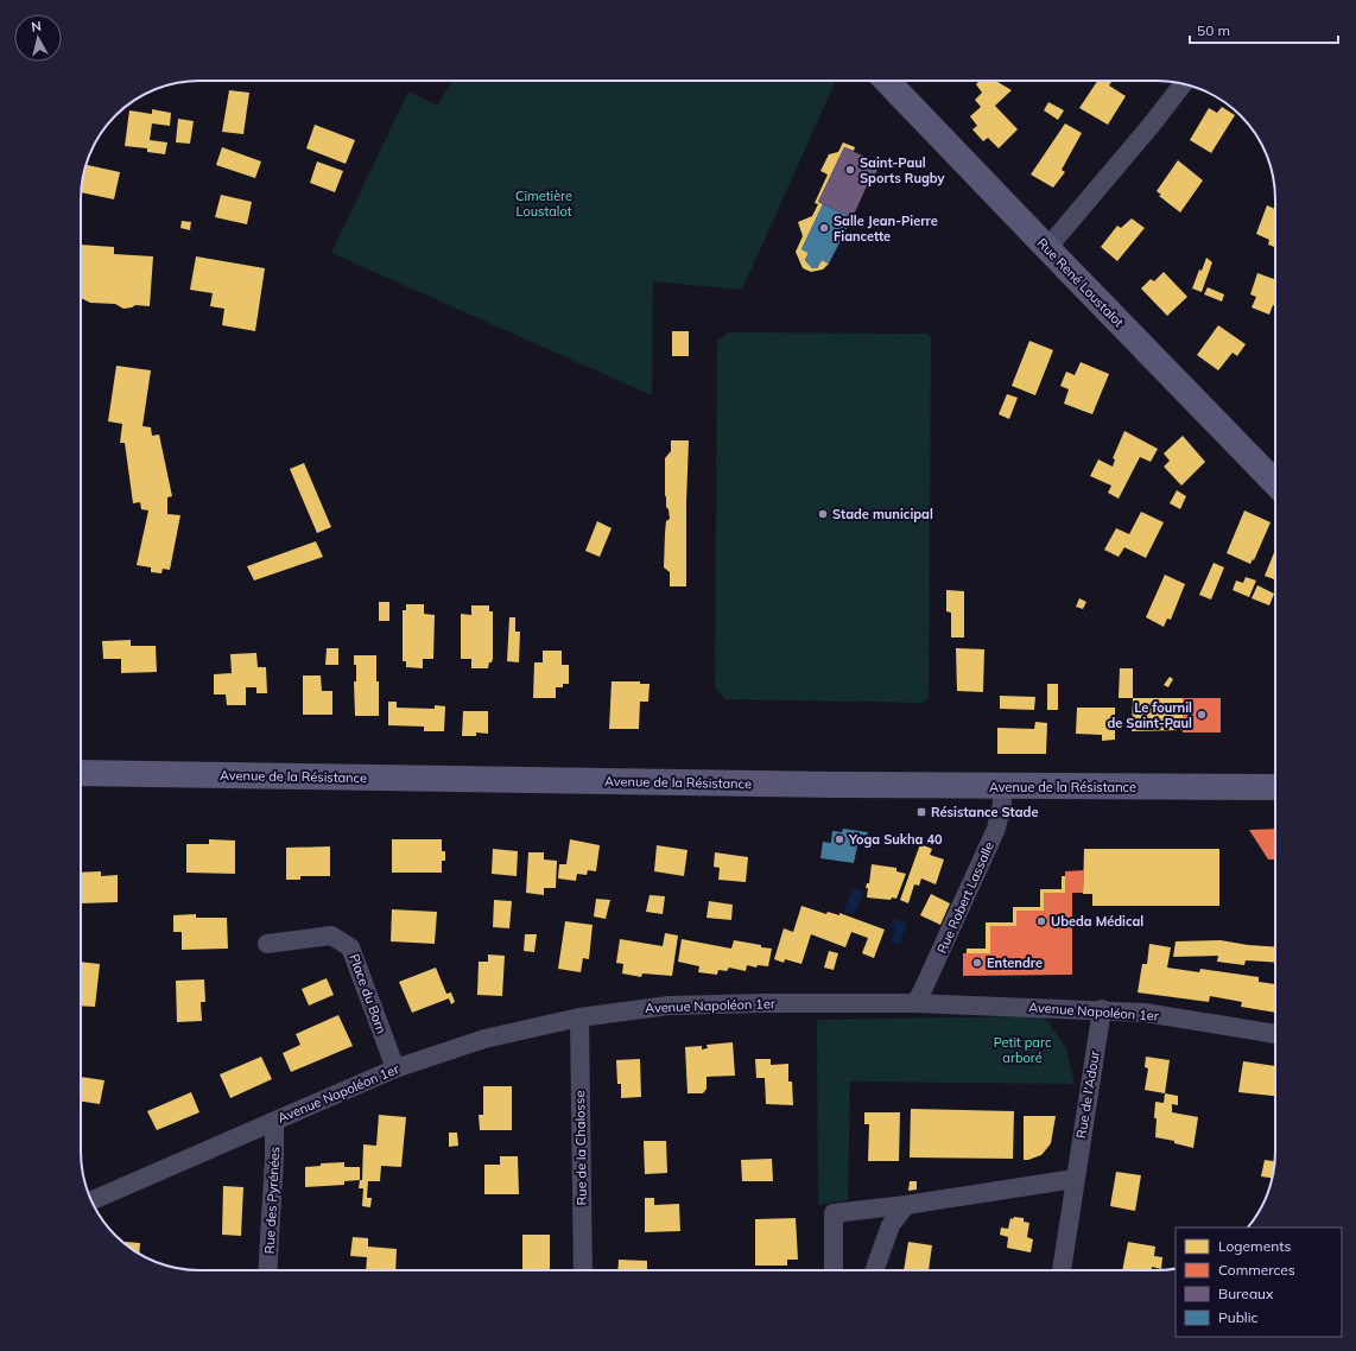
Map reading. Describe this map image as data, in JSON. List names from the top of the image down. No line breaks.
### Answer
{"streets":{"main road":["Rue René Loustalot","Avenue de la Résistance"],"street":["Rue Robert Lassalle","Place du Born","Avenue Napoléon 1er","Rue de l'Adour","Rue de la Chalosse","Rue des Pyrénées"]},"crossings":[["Avenue de la Résistance","Rue Robert Lassalle"],["Rue Robert Lassalle","Avenue Napoléon 1er"],["Place du Born","Avenue Napoléon 1er"],["Avenue Napoléon 1er","Rue de l'Adour"],["Avenue Napoléon 1er","Rue de la Chalosse"],["Avenue Napoléon 1er","Rue des Pyrénées"]],"parks":["Cimetière Loustalot","Petit parc arboré"],"places":{"other":["Saint-Paul Sports Rugby","Salle Jean-Pierre Fiancette","Stade municipal","Le fournil de Saint-Paul","Yoga Sukha 40","Ubeda Médical","Entendre"],"transit":["Résistance Stade"]},"legend":["Logements","Commerces","Bureaux","Public"],"scale_bar":"50 m","north":"top"}
